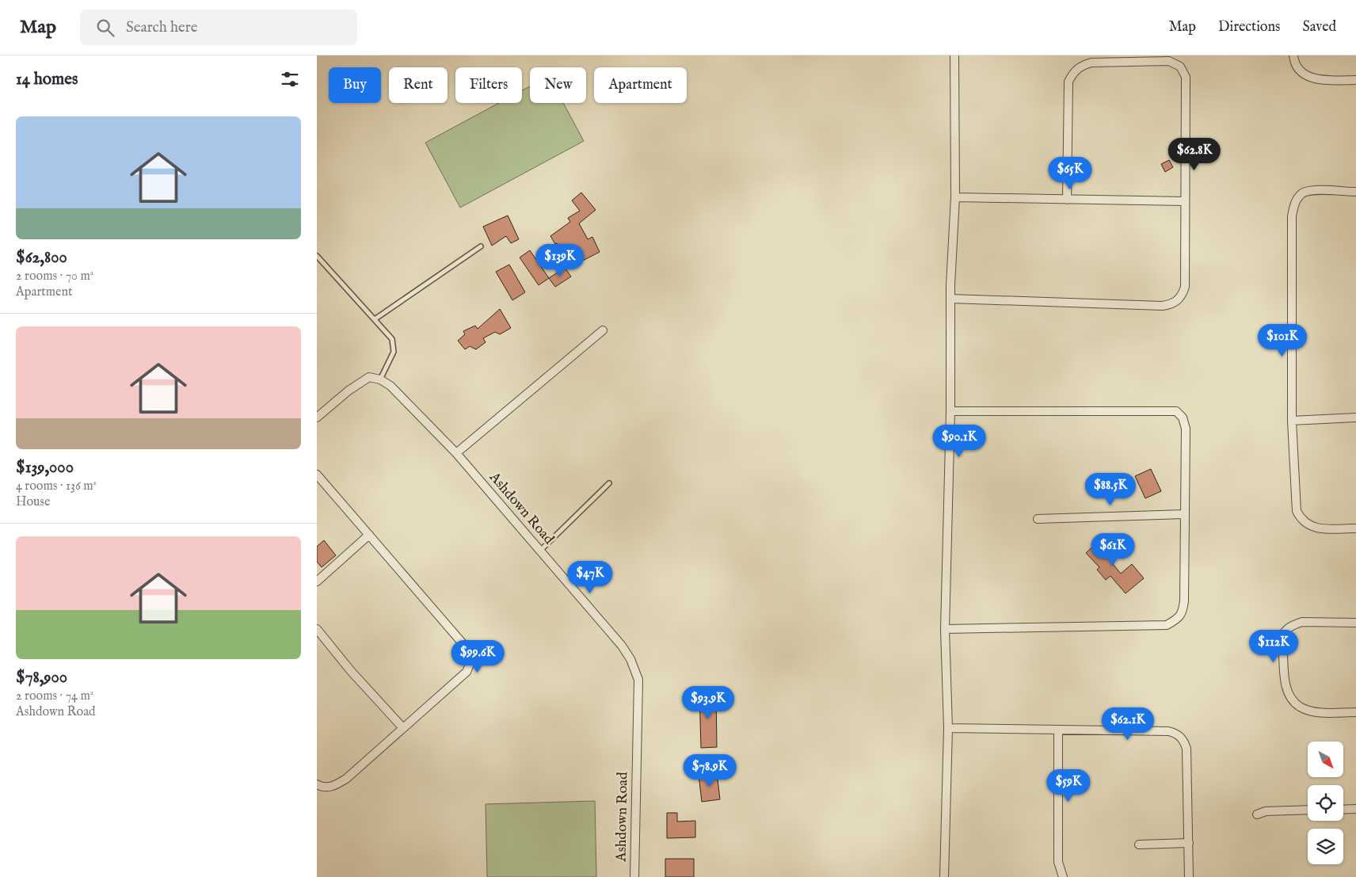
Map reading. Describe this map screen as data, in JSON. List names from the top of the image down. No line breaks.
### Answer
{"streets":{"street":["Ashdown Road"]},"north":"bottom right","page":{"header":"Map","search":"Search here","nav":["Map","Directions","Saved"],"heading":"14 homes","chip":["Buy","Rent","Filters","New","Apartment"],"list":[{"name":"$62,800","note":"2 rooms · 70 m² · Apartment"},{"name":"$139,000","note":"4 rooms · 136 m² · House"},{"name":"$78,900","note":"2 rooms · 74 m² · Ashdown Road"}],"price":["$62.8K","$65K","$139K","$101K","$90.1K","$88.5K","$61K","$47K","$112K","$99.6K","$93.9K","$62.1K","$78.9K","$59K"]}}
